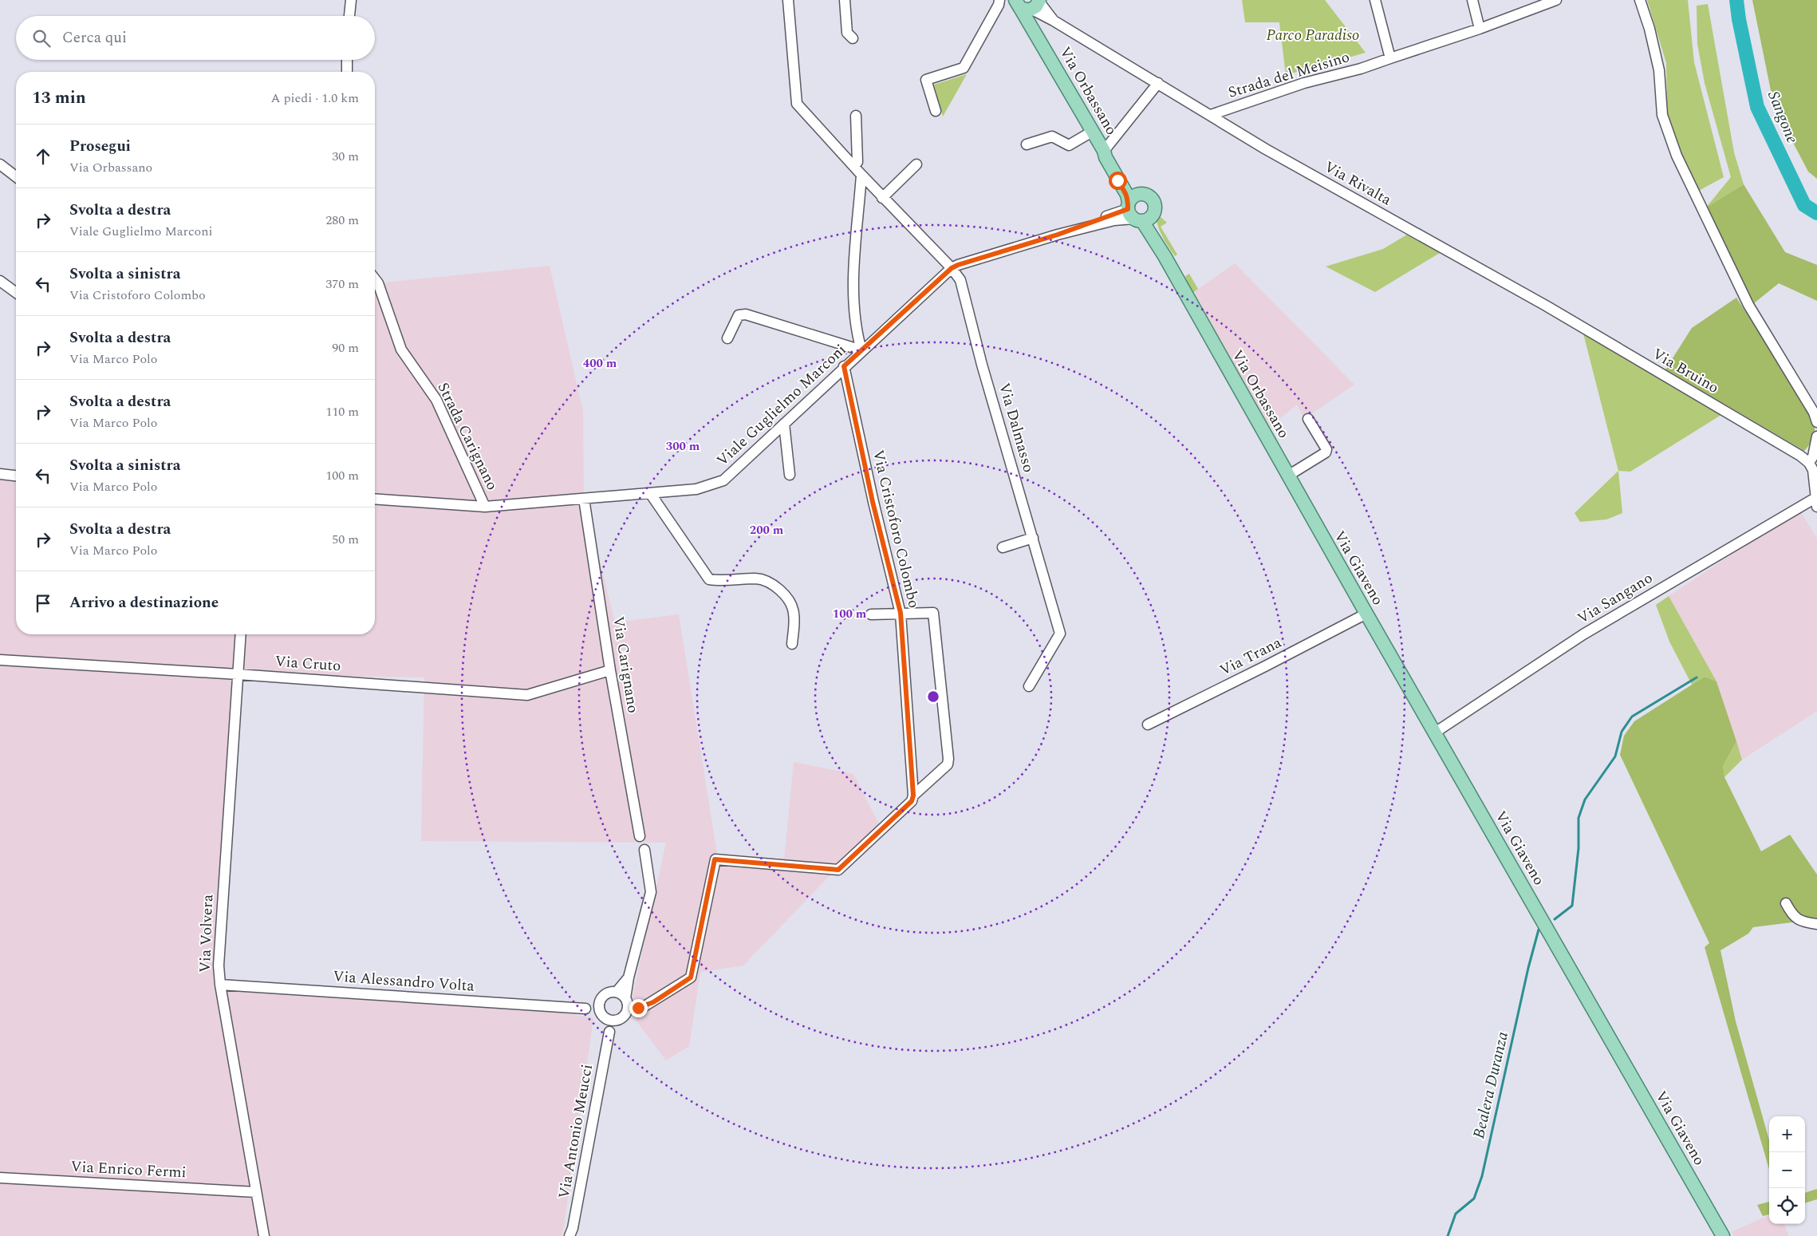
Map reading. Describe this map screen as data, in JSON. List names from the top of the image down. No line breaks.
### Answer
{"streets":{"main road":["Via Orbassano","Via Giaveno"],"street":["Strada del Meisino","Via Rivalta","Via Bruino","Viale Guglielmo Marconi","Via Dalmasso","Strada Carignano","Via Cristoforo Colombo","Via Sangano","Via Trana","Via Cruto","Via Carignano","Via Volvera","Via Alessandro Volta","Via Antonio Meucci","Via Enrico Fermi"]},"crossings":[["Strada del Meisino","Via Rivalta"],["Via Orbassano","Via Rivalta"],["Via Orbassano","Viale Guglielmo Marconi"],["Via Orbassano","Via Giaveno"],["Via Rivalta","Via Bruino"],["Viale Guglielmo Marconi","Via Dalmasso"],["Viale Guglielmo Marconi","Strada Carignano"],["Viale Guglielmo Marconi","Via Cristoforo Colombo"],["Viale Guglielmo Marconi","Via Carignano"],["Via Giaveno","Via Sangano"],["Via Giaveno","Via Trana"],["Via Cruto","Via Carignano"],["Via Cruto","Via Volvera"],["Via Volvera","Via Alessandro Volta"],["Via Volvera","Via Enrico Fermi"],["Via Alessandro Volta","Via Antonio Meucci"]],"water":["Sangone","Bealera Duranza"],"parks":["Parco Paradiso"],"page":{"search":"Cerca qui","heading":["13 min","A piedi · 1.0 km"],"list":[["Prosegui","Via Orbassano","30 m"],["Svolta a destra","Viale Guglielmo Marconi","280 m"],["Svolta a sinistra","Via Cristoforo Colombo","370 m"],["Svolta a destra","Via Marco Polo","90 m"],["Svolta a destra","Via Marco Polo","110 m"],["Svolta a sinistra","Via Marco Polo","100 m"],["Svolta a destra","Via Marco Polo","50 m"],"Arrivo a destinazione"],"map_buttons":["+","−"]},"rings":["400 m","300 m","200 m","100 m"]}
